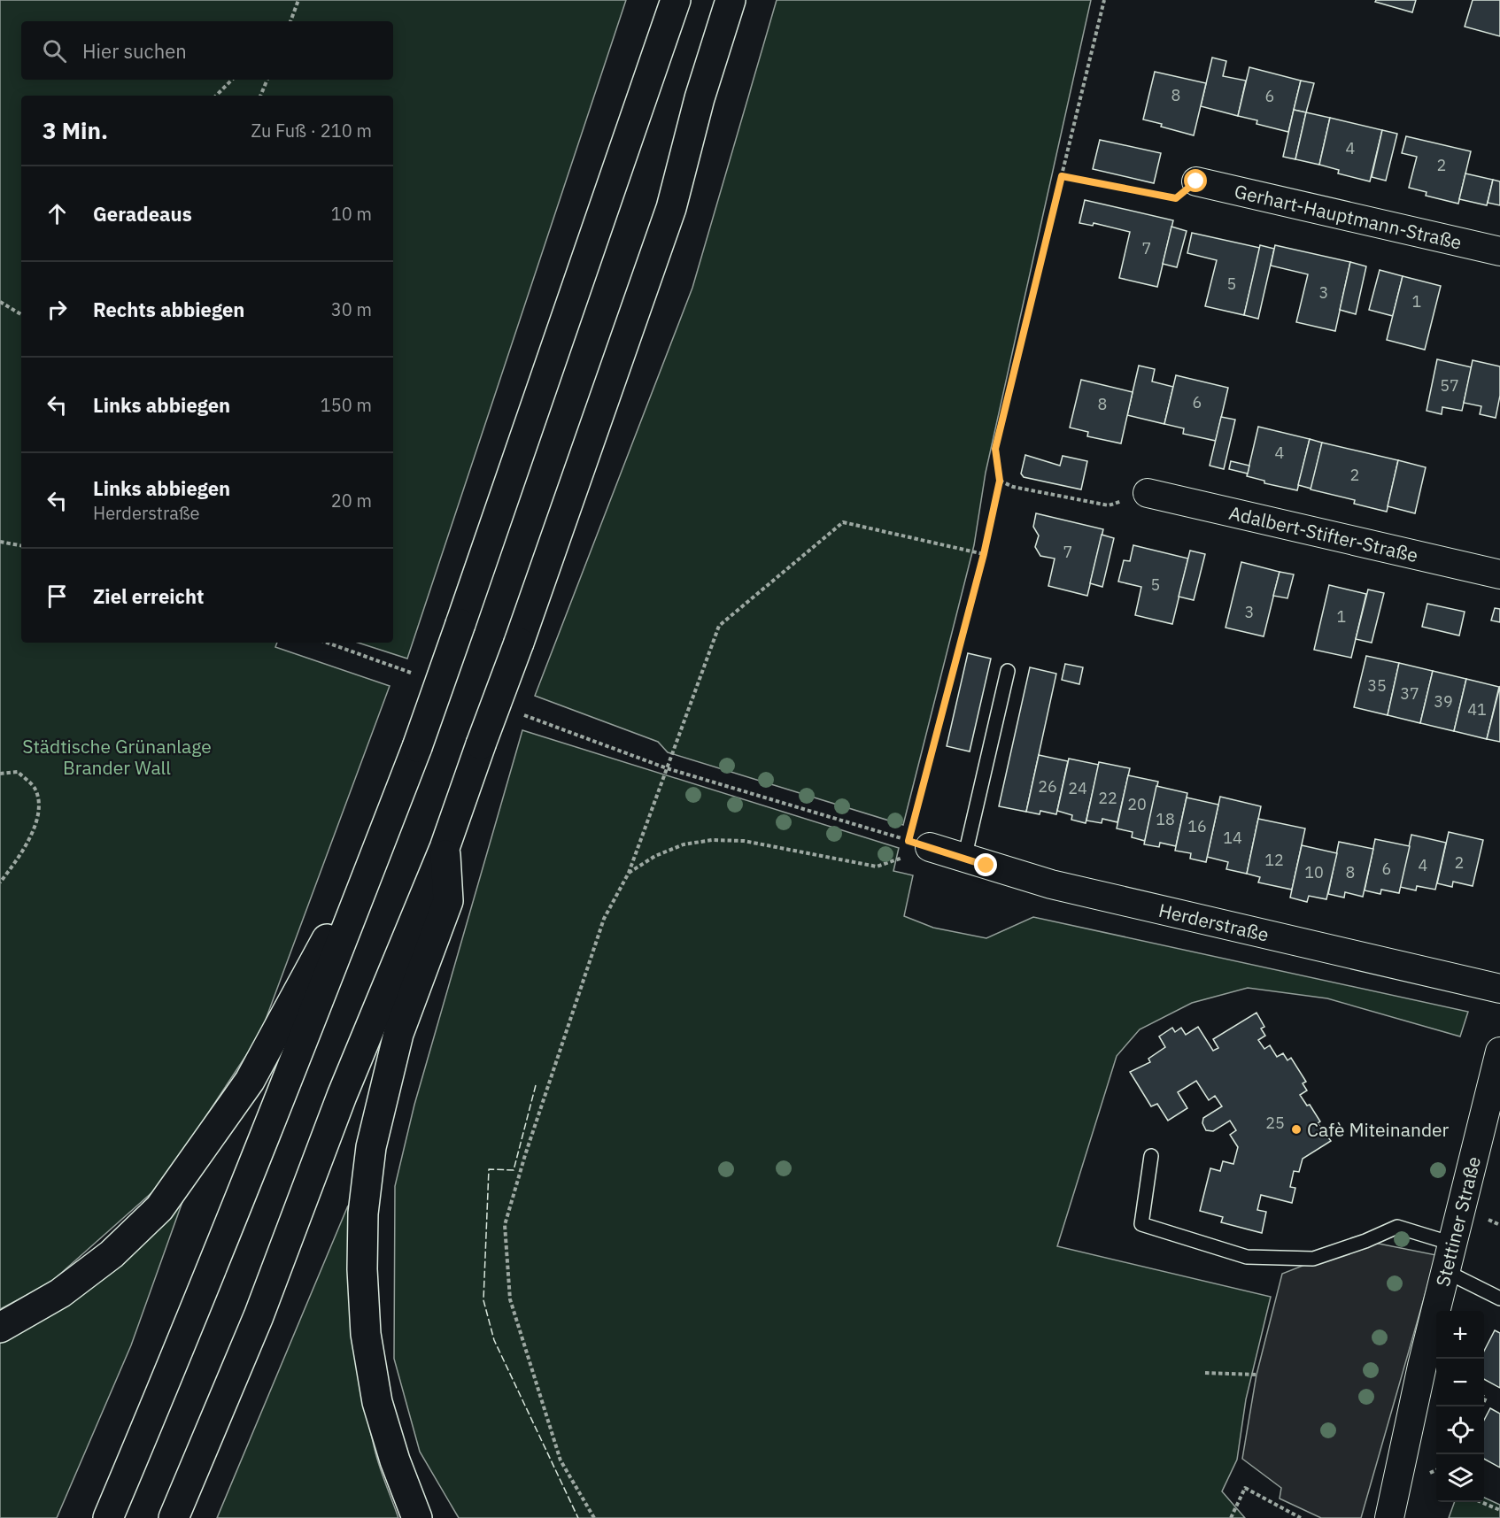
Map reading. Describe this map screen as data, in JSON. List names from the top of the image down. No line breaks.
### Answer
{"streets":{"street":["Gerhart-Hauptmann-Straße","Adalbert-Stifter-Straße","Herderstraße","Stettiner Straße"]},"parks":["Städtische Grünanlage Brander Wall"],"places":["Cafè Miteinander"],"house_numbers":["8","6","4","2","7","5","3","1","57","6","8","4","2","7","5","3","1","35","37","39","41","26","24","22","20","18","16","14","12","2","4","6","10","8","25"],"page":{"search":"Hier suchen","heading":["3 Min.","Zu Fuß · 210 m"],"list":[["Geradeaus","10 m"],["Rechts abbiegen","30 m"],["Links abbiegen","150 m"],["Links abbiegen","Herderstraße","20 m"],"Ziel erreicht"],"map_buttons":["+","−"]}}
